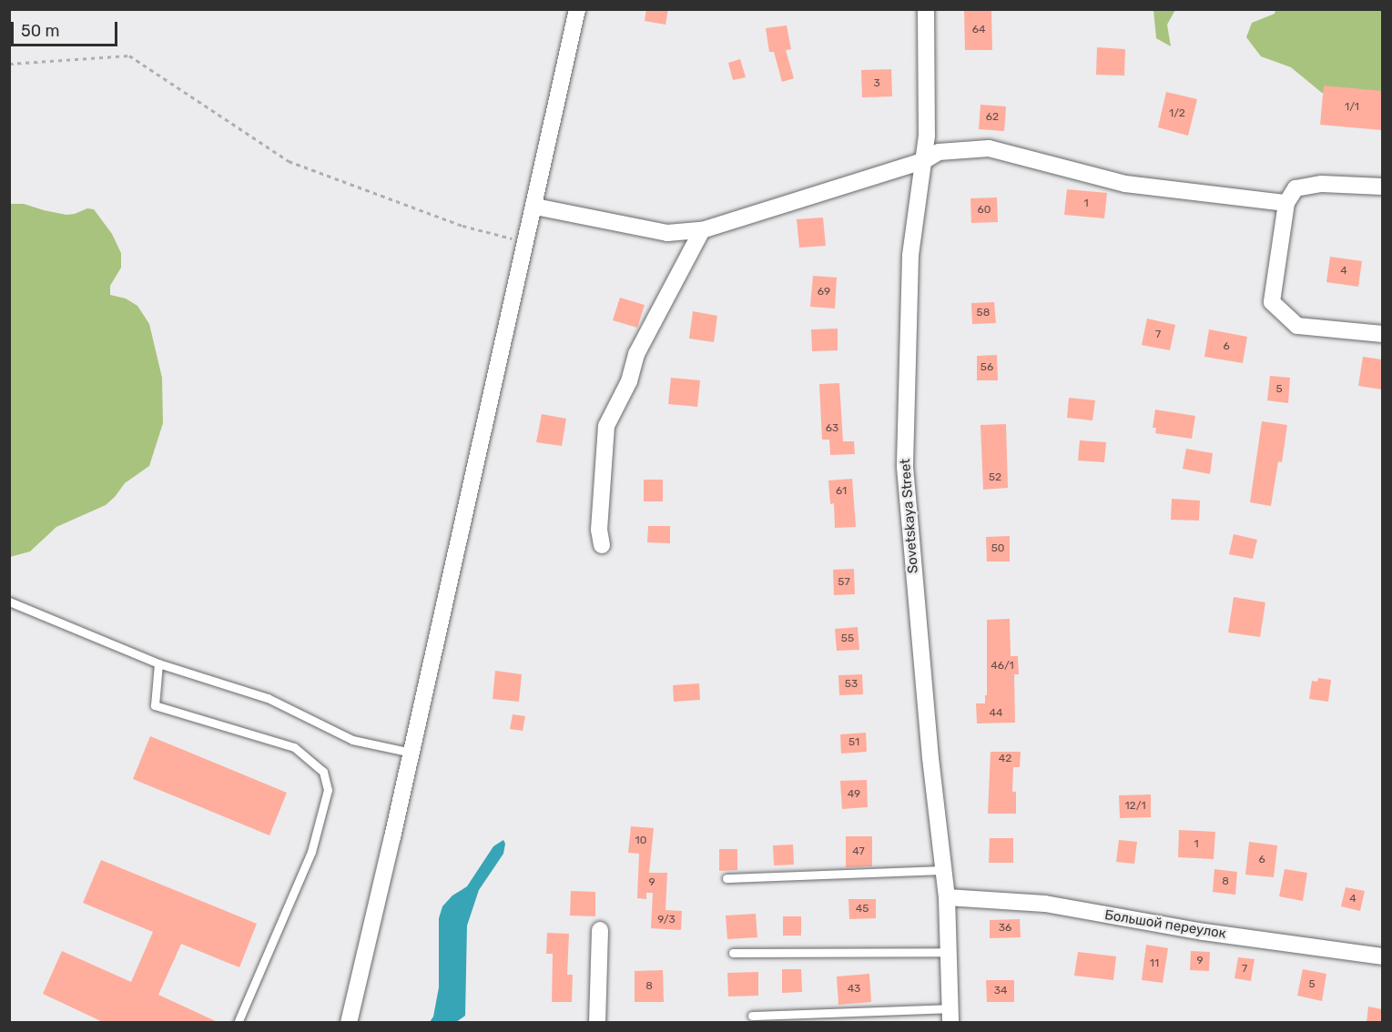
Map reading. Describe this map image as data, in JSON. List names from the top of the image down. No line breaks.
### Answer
{"streets":{"street":["Sovetskaya Street","Большой переулок"]},"crossings":[["Sovetskaya Street","Большой переулок"]],"house_numbers":["64","3","1/1","1/2","62","1","60","4","69","58","7","6","56","5","63","52","61","50","57","55","46/1","53","44","51","42","49","12/1","10","1","47","6","8","9","4","45","9/3","36","9","11","7","5","8","43","34"],"scale_bar":"50 m"}
